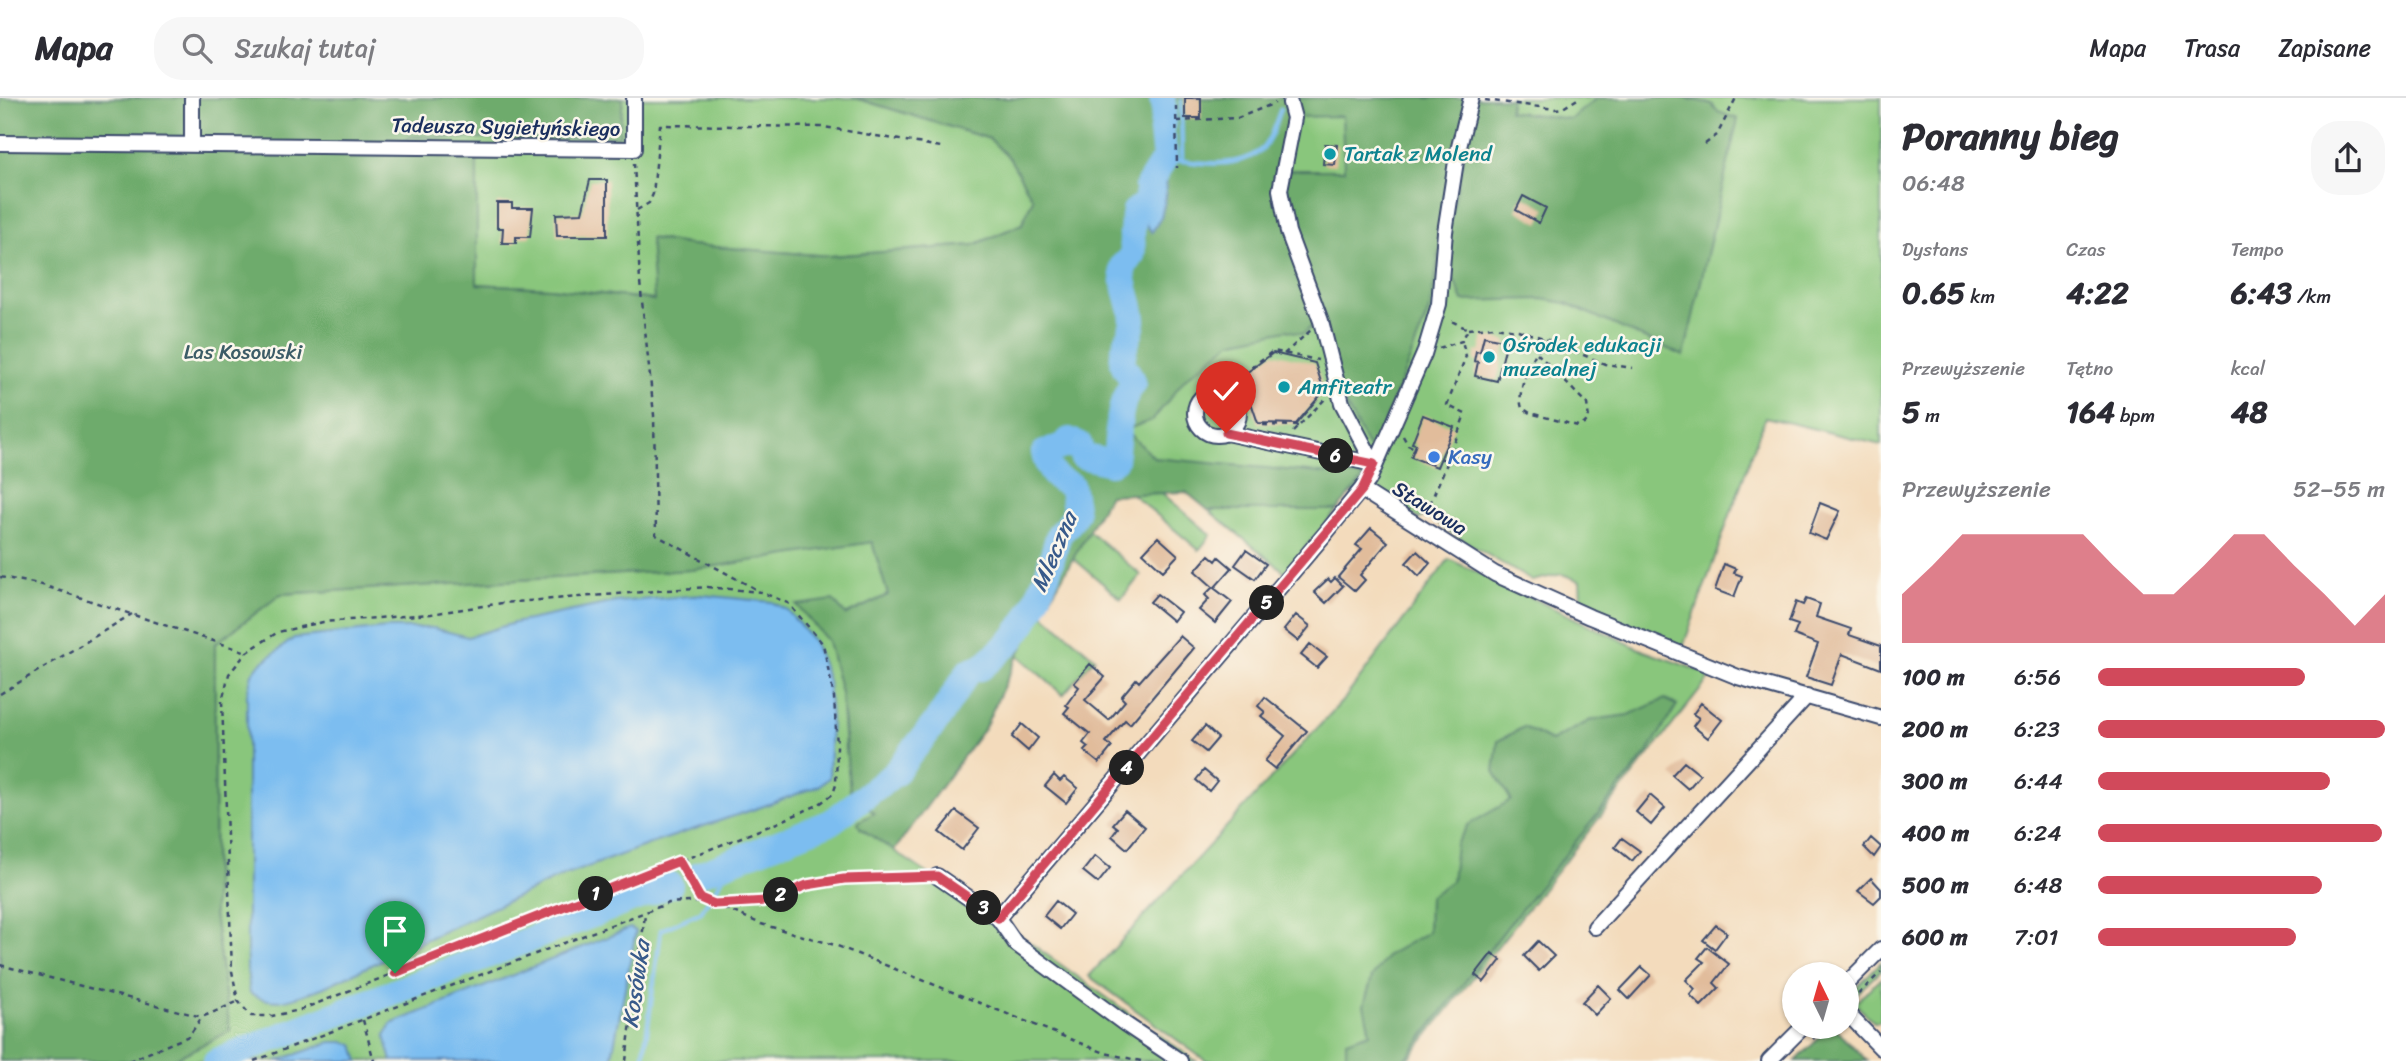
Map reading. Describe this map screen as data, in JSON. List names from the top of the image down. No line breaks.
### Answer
{"streets":{"street":["Tadeusza Sygietyńskiego","Stawowa"]},"water":["Mleczna","Kosówka"],"parks":["Las Kosowski"],"places":["Tartak z Molend","Ośrodek edukacji muzealnej","Amfiteatr","Kasy"],"north":"top","page":{"header":"Mapa","search":"Szukaj tutaj","nav":["Mapa","Trasa","Zapisane"],"heading":["Poranny bieg","06:48"],"stats":[["Dystans","0.65 km"],["Czas","4:22"],["Tempo","6:43 /km"],["Przewyższenie","5 m"],["Tętno","164 bpm"],["kcal","48"]],"pins":["6","5","4","1","2","3"],"chart":["Przewyższenie","52–55 m"],"list":[{"name":"100 m","note":"6:56"},{"name":"200 m","note":"6:23"},{"name":"300 m","note":"6:44"},{"name":"400 m","note":"6:24"},{"name":"500 m","note":"6:48"},{"name":"600 m","note":"7:01"}]}}
